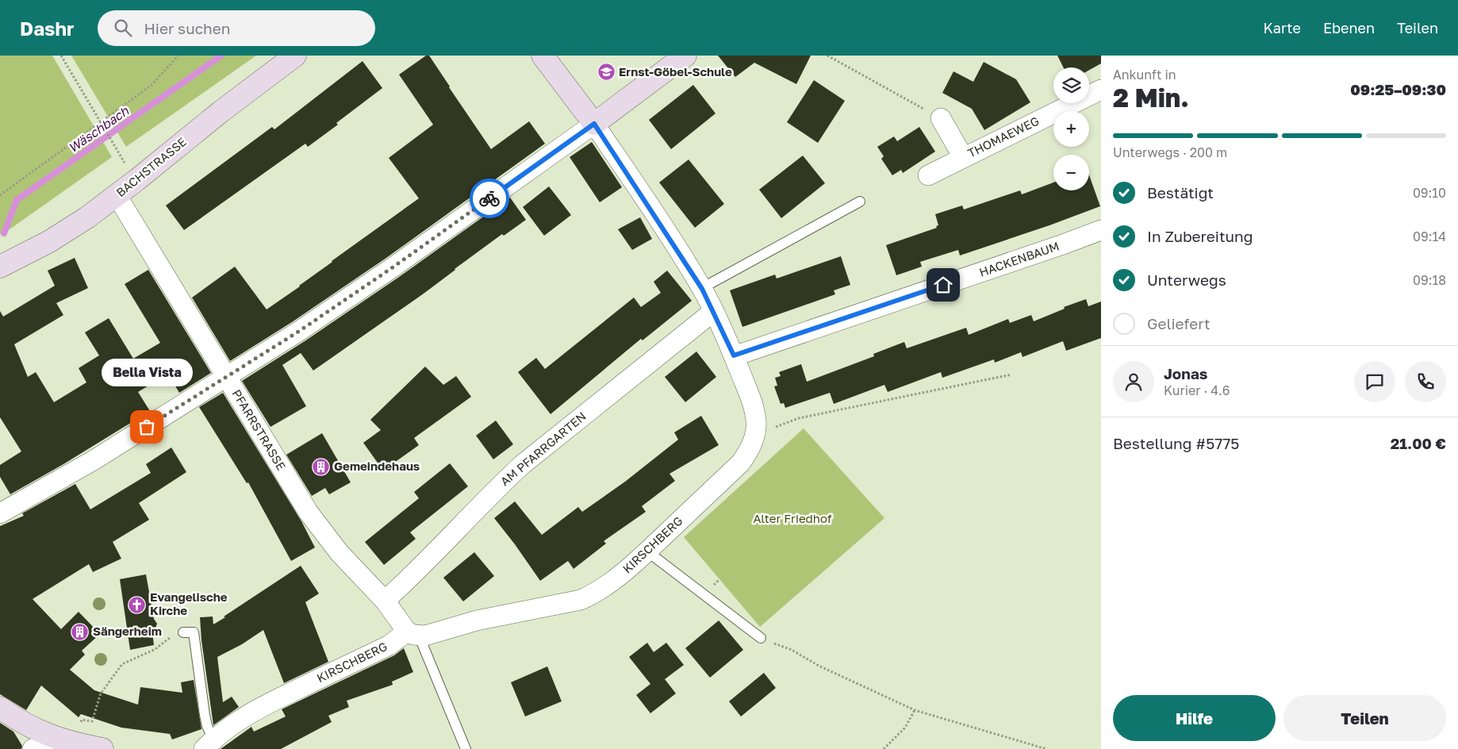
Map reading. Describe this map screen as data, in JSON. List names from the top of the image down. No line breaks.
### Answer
{"streets":{"street":["THOMAEWEG","BACHSTRASSE","HACKENBAUM","PFARRSTRASSE","AM PFARRGARTEN","KIRSCHBERG"]},"crossings":[["BACHSTRASSE","PFARRSTRASSE"],["HACKENBAUM","KIRSCHBERG"],["PFARRSTRASSE","AM PFARRGARTEN"],["PFARRSTRASSE","KIRSCHBERG"],["AM PFARRGARTEN","KIRSCHBERG"]],"water":["Wäschbach"],"parks":["Alter Friedhof"],"places":{"school or university":["Ernst-Göbel-Schule"],"other":["Bella Vista"],"building":["Gemeindehaus","Sängerheim"],"church":["Evangelische Kirche"]},"page":{"header":"Dashr","search":"Hier suchen","nav":["Karte","Ebenen","Teilen"],"heading":["2 Min.","Ankunft in","09:25–09:30"],"panel":["Jonas","Kurier · 4.6","Bestellung #5775","21.00 €"],"map_buttons":["+","−"],"bar":"Unterwegs · 200 m","list":[["Bestätigt","09:10"],["In Zubereitung","09:14"],["Unterwegs","09:18"],"Geliefert"],"bubble":"Bella Vista","buttons":["Hilfe","Teilen"]}}
